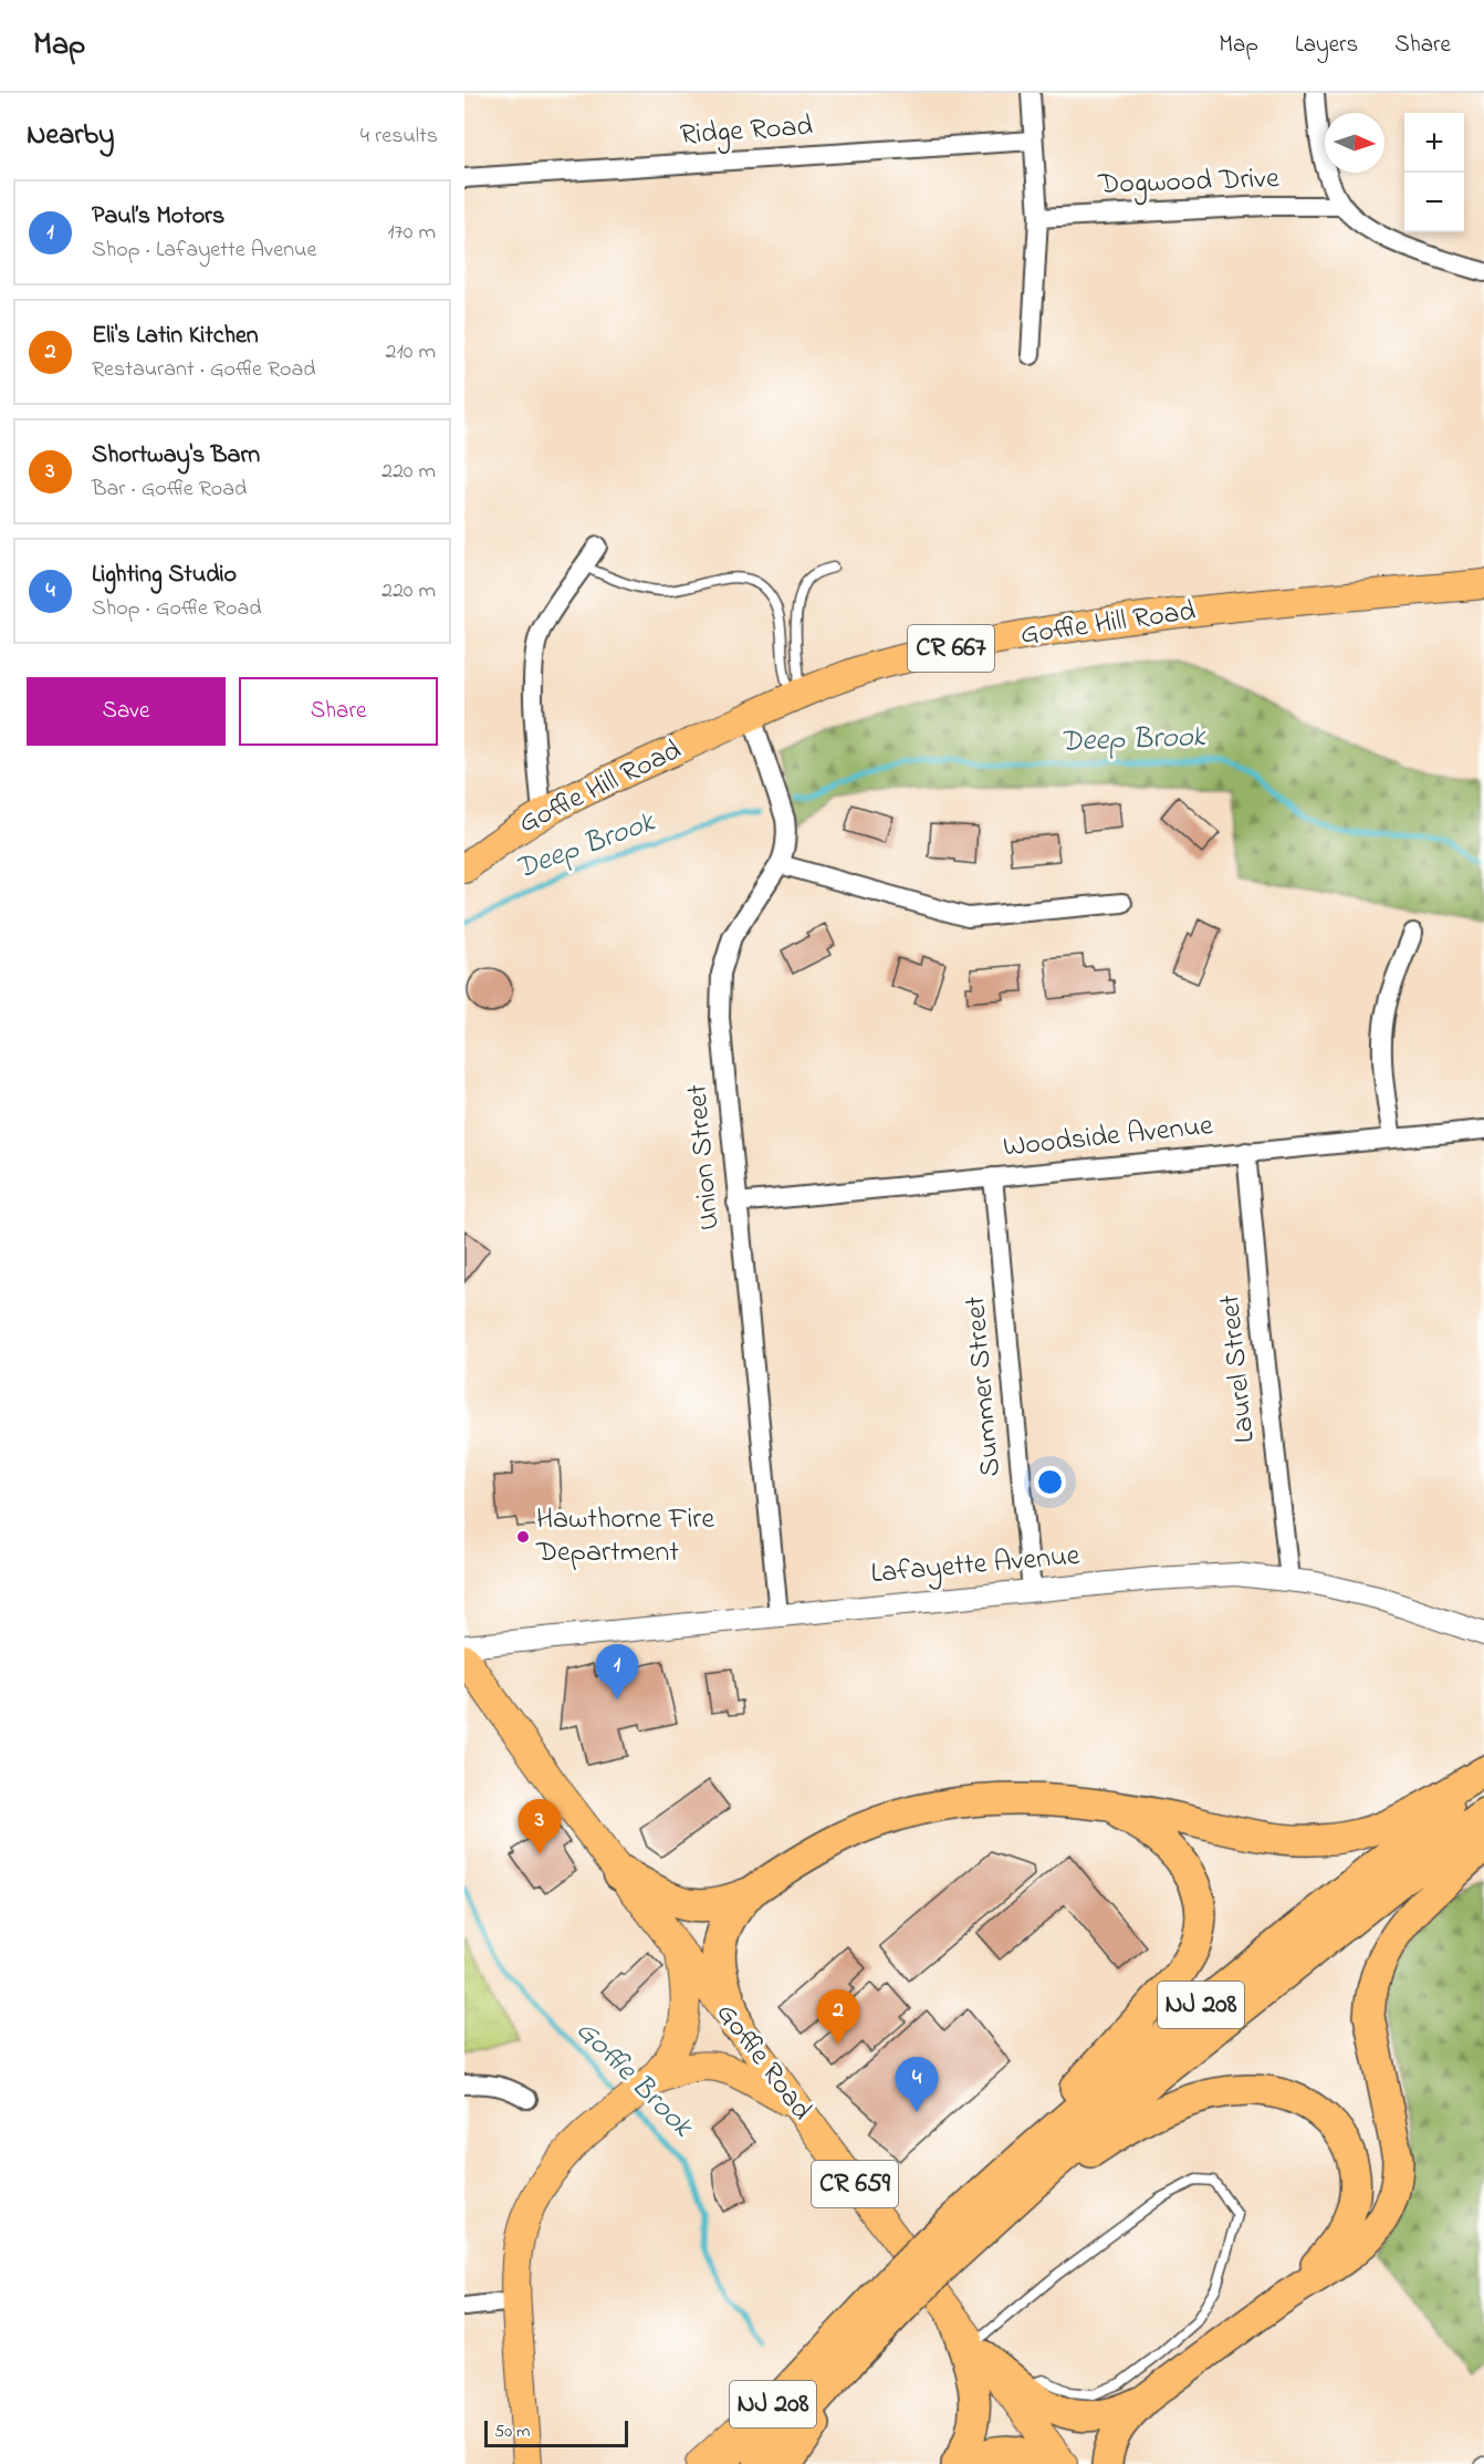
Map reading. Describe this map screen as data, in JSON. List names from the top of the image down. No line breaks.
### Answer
{"streets":{"highway":["NJ 208"],"main road":["Goffle Hill Road","CR 667","Goffle Road","CR 659"],"street":["Ridge Road","Dogwood Drive","Woodside Avenue","Union Street","Laurel Street","Summer Street","Lafayette Avenue"]},"crossings":[["Goffle Hill Road","Union Street"],["Woodside Avenue","Union Street"],["Woodside Avenue","Laurel Street"],["Woodside Avenue","Summer Street"],["Union Street","Lafayette Avenue"],["Laurel Street","Lafayette Avenue"],["Summer Street","Lafayette Avenue"]],"water":["Deep Brook","Goffle Brook"],"places":["Hawthorne Fire Department"],"scale_bar":"50 m","north":"right","page":{"header":"Map","nav":["Map","Layers","Share"],"heading":["Nearby","4 results"],"map_buttons":["+","−"],"list":[{"mark":"1","name":"Paul’s Motors","note":"Shop · Lafayette Avenue","value":"170 m"},{"mark":"2","name":"Eli's Latin Kitchen","note":"Restaurant · Goffle Road","value":"210 m"},{"mark":"3","name":"Shortway's Barn","note":"Bar · Goffle Road","value":"220 m"},{"mark":"4","name":"Lighting Studio","note":"Shop · Goffle Road","value":"220 m"}],"buttons":["Save","Share"],"pins":["1","3","2","4"],"scale":"50 m"}}
